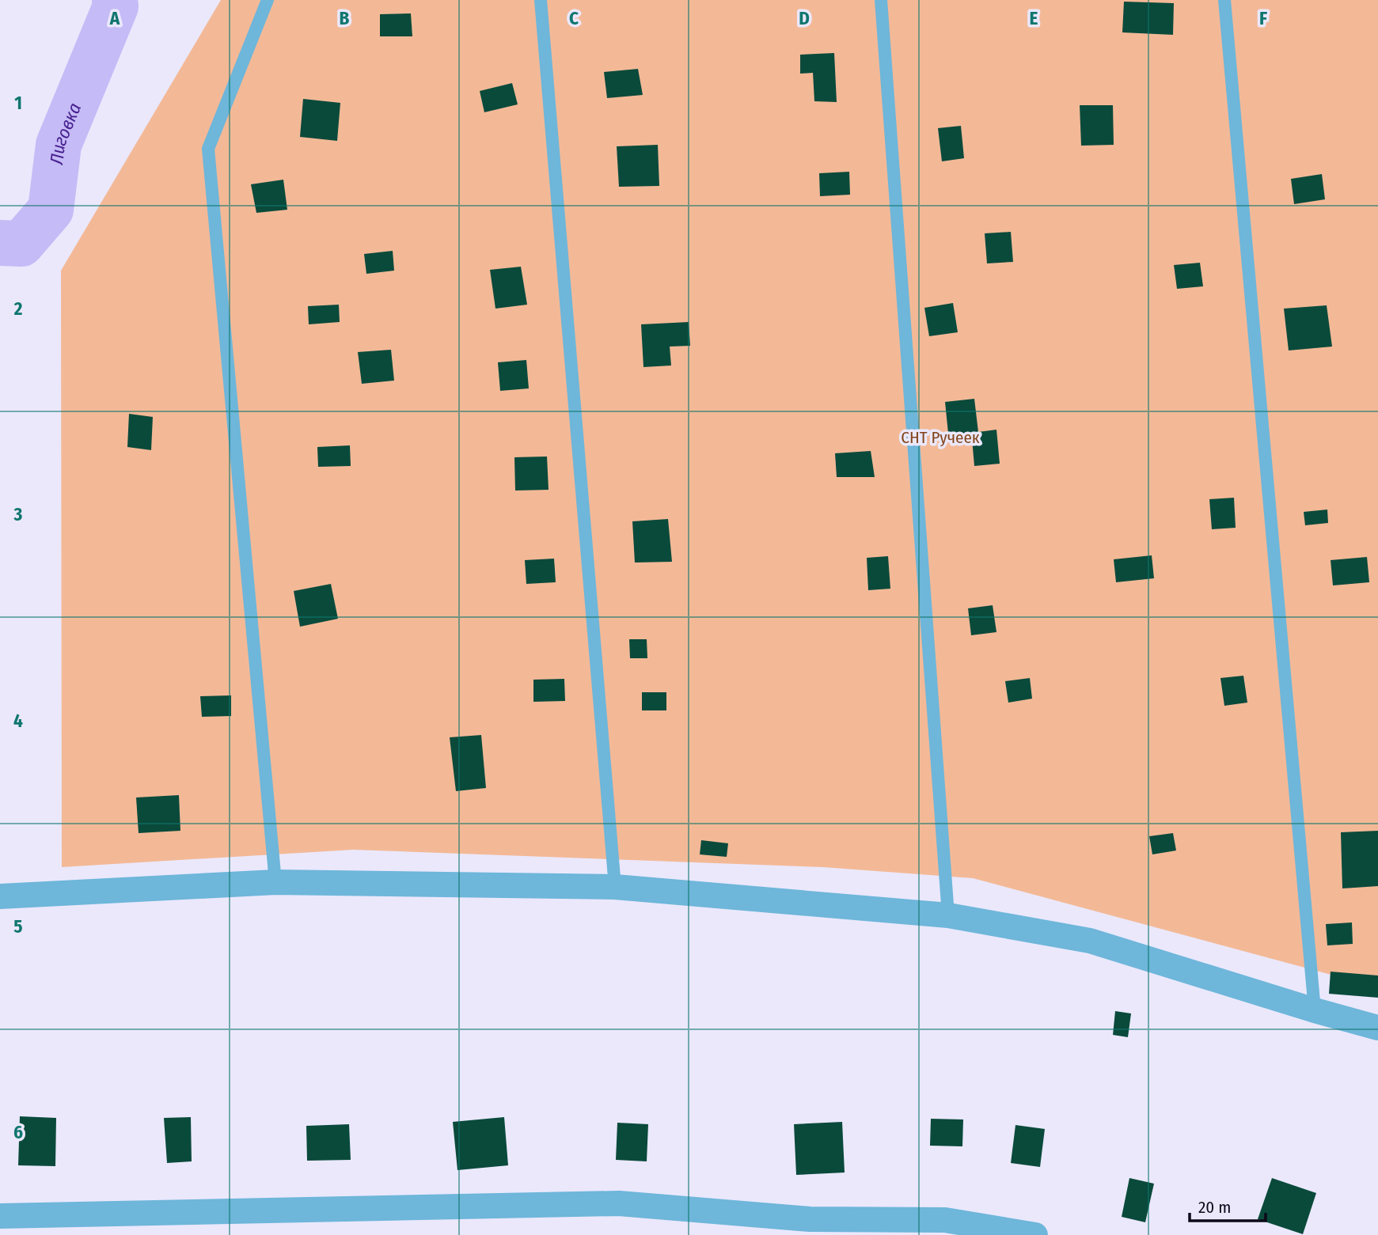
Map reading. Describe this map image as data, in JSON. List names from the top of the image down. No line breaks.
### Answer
{"water":["Лиговка"],"parks":["СНТ Ручеек"],"scale_bar":"20 m","grid":{"columns":["A","B","C","D","E","F"],"rows":["1","2","3","4","5","6"]}}
